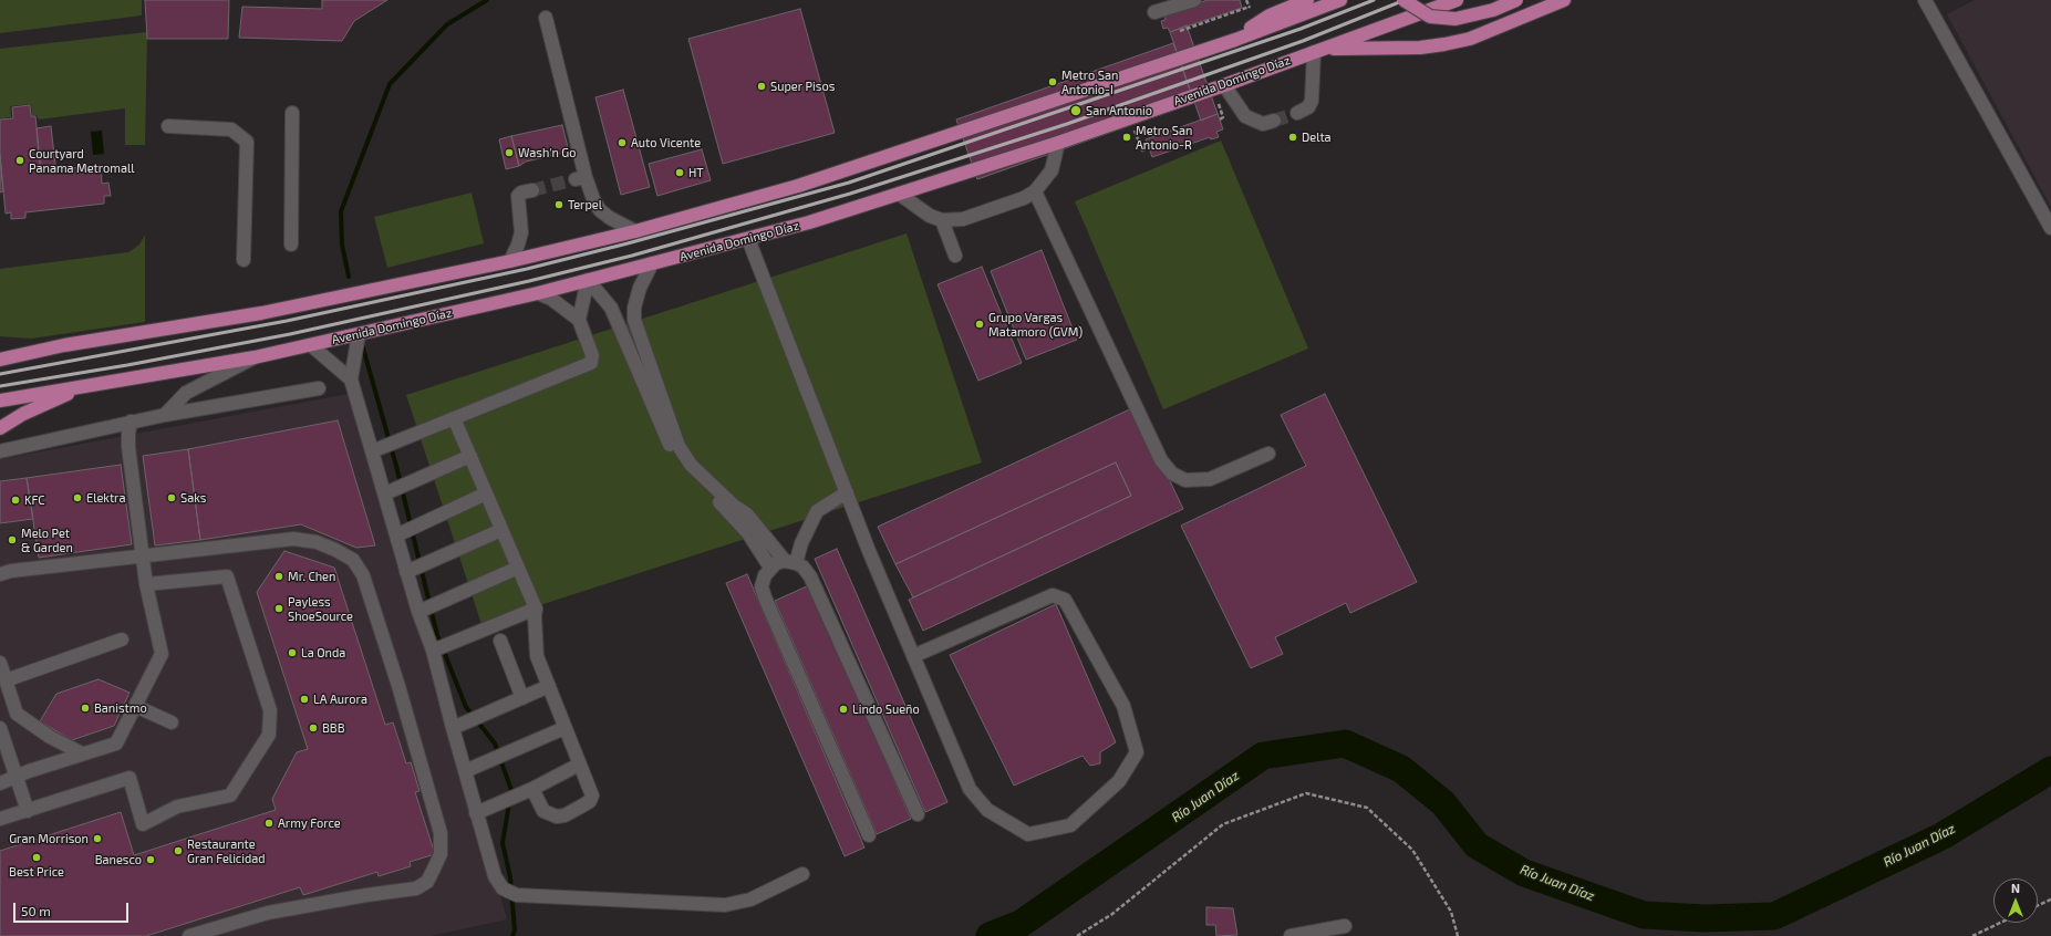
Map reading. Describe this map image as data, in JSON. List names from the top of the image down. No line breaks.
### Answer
{"streets":{"main road":["Avenida Domingo Díaz"]},"water":["Río Juan Díaz"],"places":["Metro San Antonio-I","Super Pisos","San Antonio","Metro San Antonio-R","Delta","Auto Vicente","Wash'n Go","Courtyard Panama Metromall","HT","Terpel","Grupo Vargas Matamoro (GVM)","Elektra","Saks","KFC","Melo Pet & Garden","Mr. Chen","Payless ShoeSource","La Onda","LA Aurora","Banistmo","Lindo Sueño","BBB","Army Force","Gran Morrison","Restaurante Gran Felicidad","Best Price","Banesco"],"scale_bar":"50 m","north":"top"}
